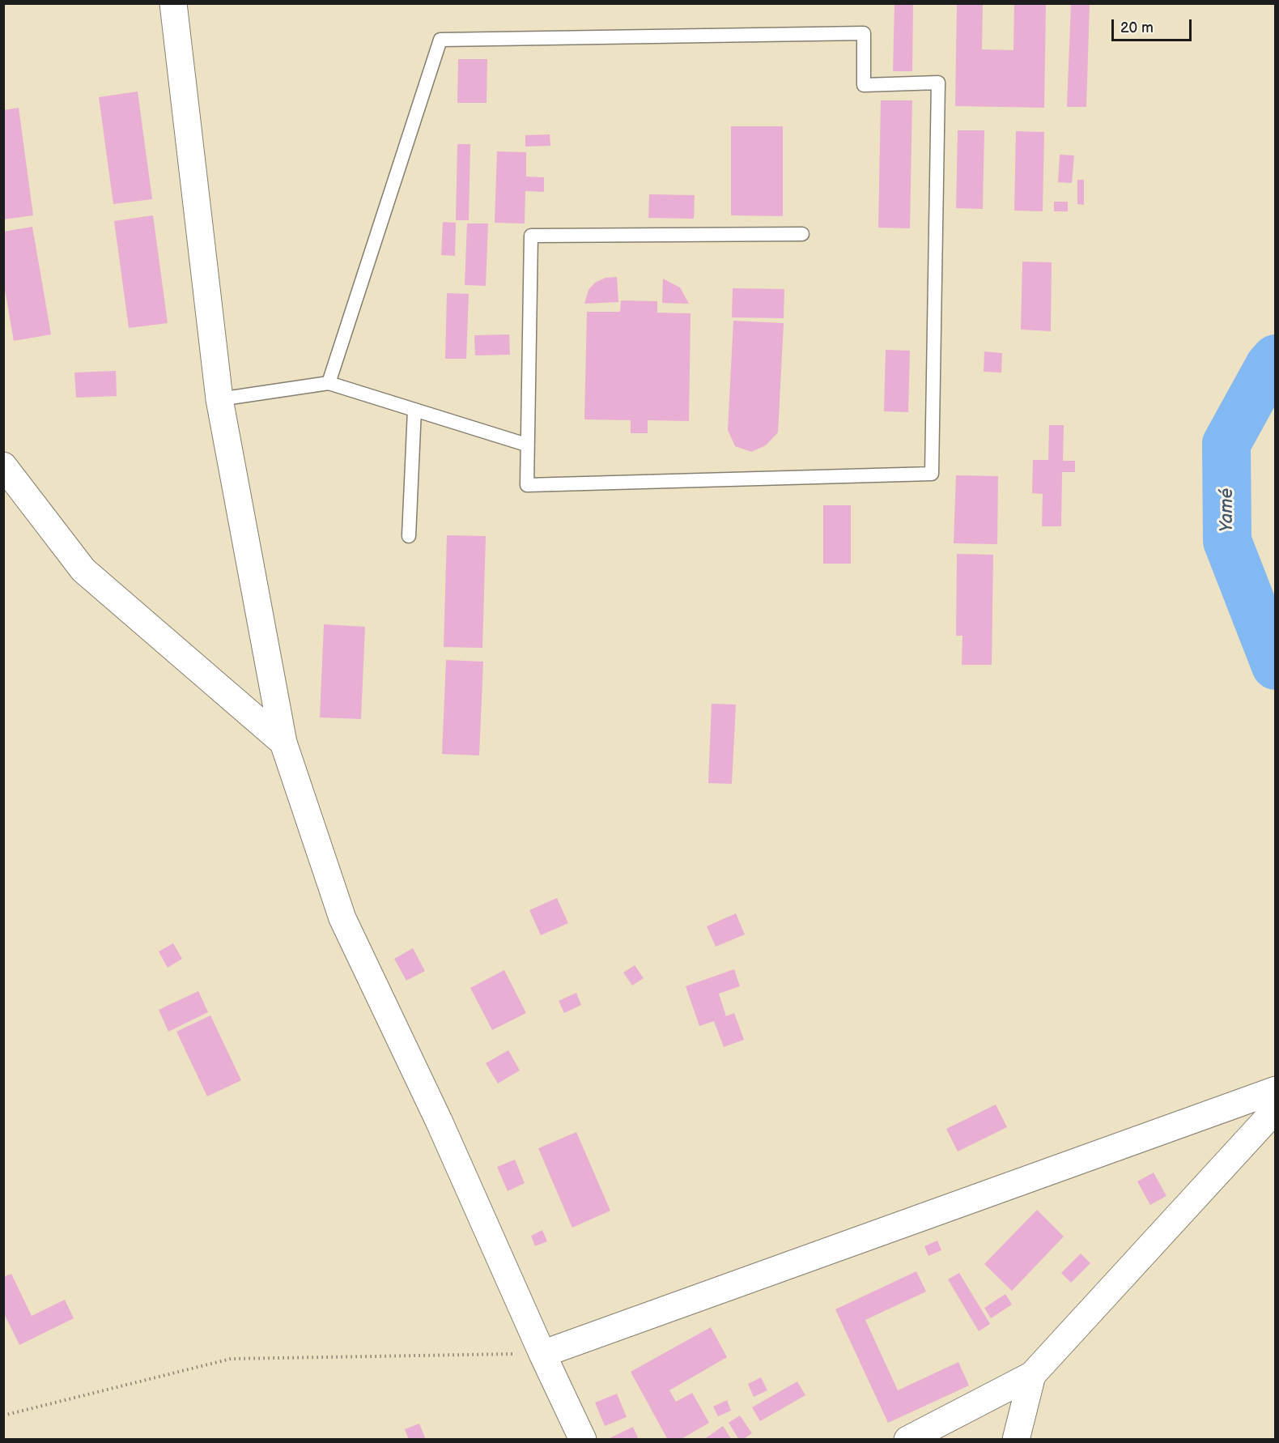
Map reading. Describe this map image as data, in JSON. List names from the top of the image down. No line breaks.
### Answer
{"water":["Yamé"],"scale_bar":"20 m"}
